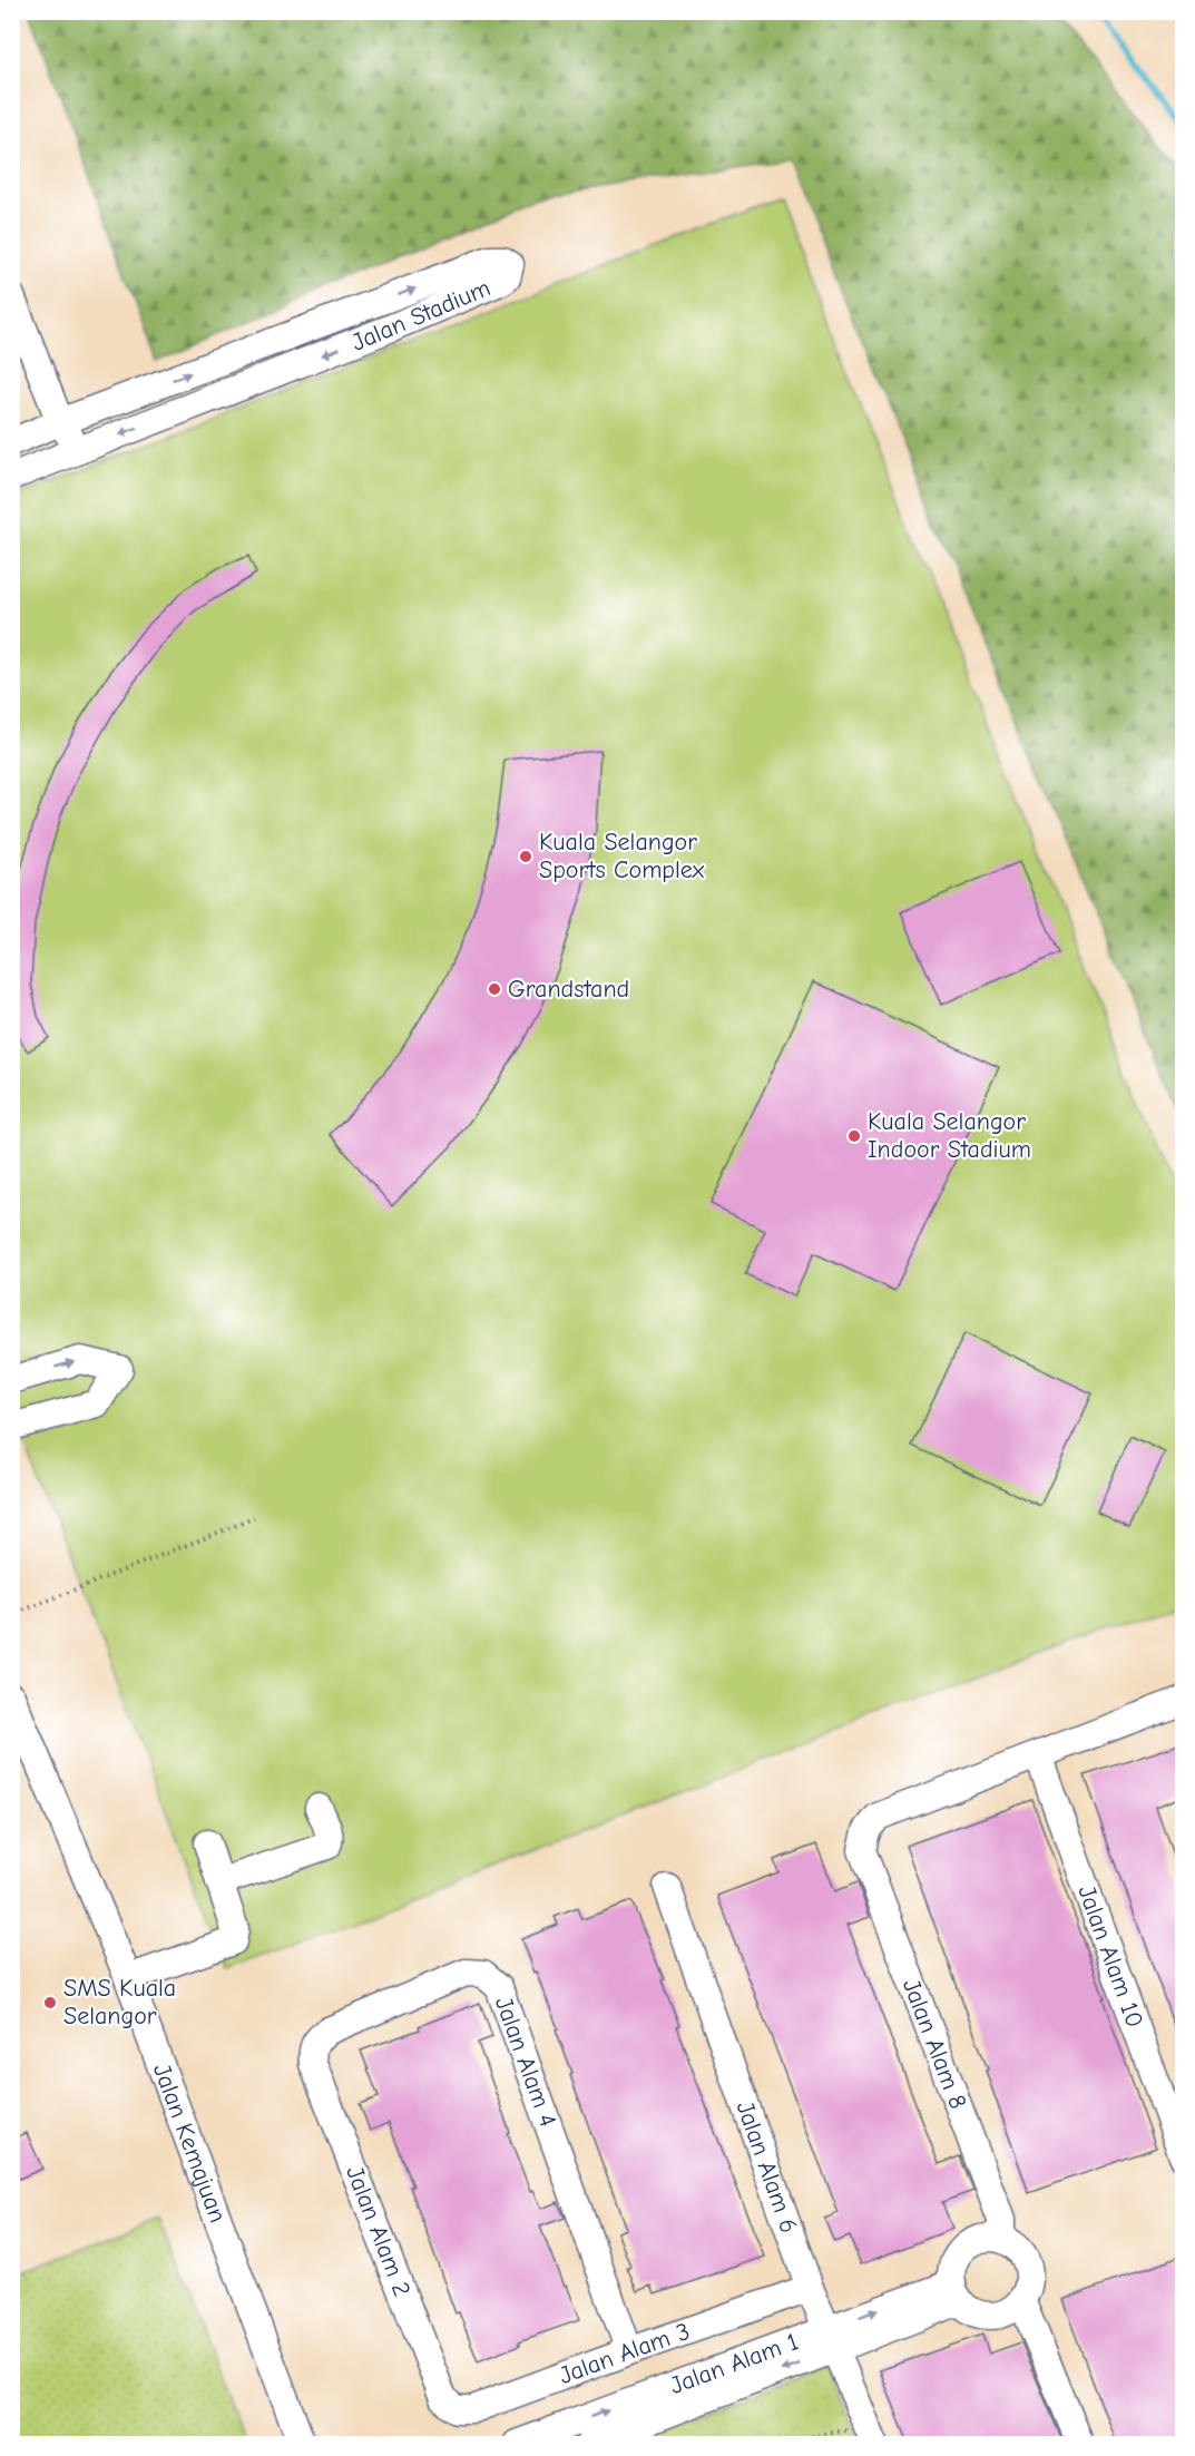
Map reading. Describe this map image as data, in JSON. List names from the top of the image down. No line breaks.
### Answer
{"streets":{"street":["Jalan Stadium","Jalan Alam 10","Jalan Alam 8","Jalan Alam 4","Jalan Kemajuan","Jalan Alam 6","Jalan Alam 2","Jalan Alam 3","Jalan Alam 1"]},"crossings":[["Jalan Alam 10","Jalan Alam 8"],["Jalan Alam 8","Jalan Alam 1"],["Jalan Alam 4","Jalan Alam 2"],["Jalan Alam 4","Jalan Alam 3"],["Jalan Alam 6","Jalan Alam 3"],["Jalan Alam 6","Jalan Alam 1"],["Jalan Alam 2","Jalan Alam 3"]],"places":["Kuala Selangor Sports Complex","Grandstand","Kuala Selangor Indoor Stadium","SMS Kuala Selangor"]}
